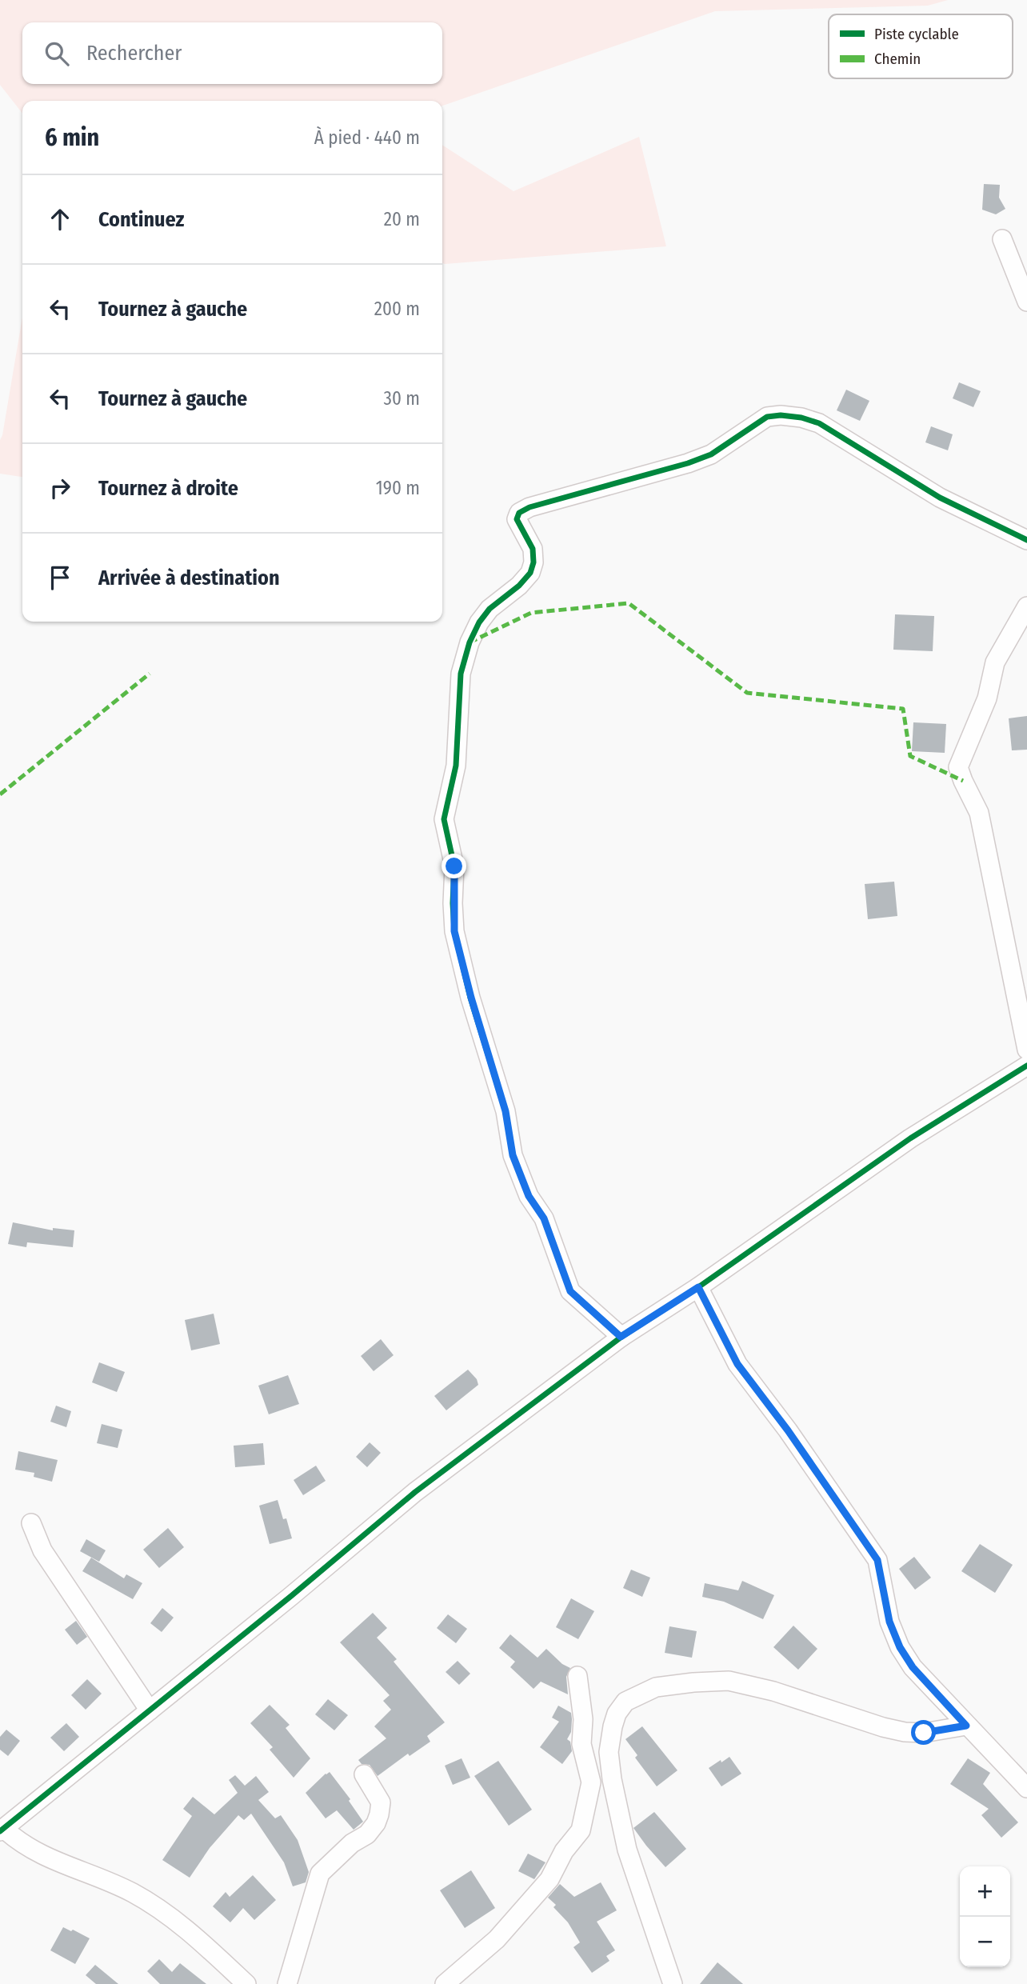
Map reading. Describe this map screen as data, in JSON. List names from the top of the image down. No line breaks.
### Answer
{"legend":["Piste cyclable","Chemin"],"page":{"search":"Rechercher","heading":["6 min","À pied · 440 m"],"list":[["Continuez","20 m"],["Tournez à gauche","200 m"],["Tournez à gauche","30 m"],["Tournez à droite","190 m"],"Arrivée à destination"],"map_buttons":["+","−"]}}
